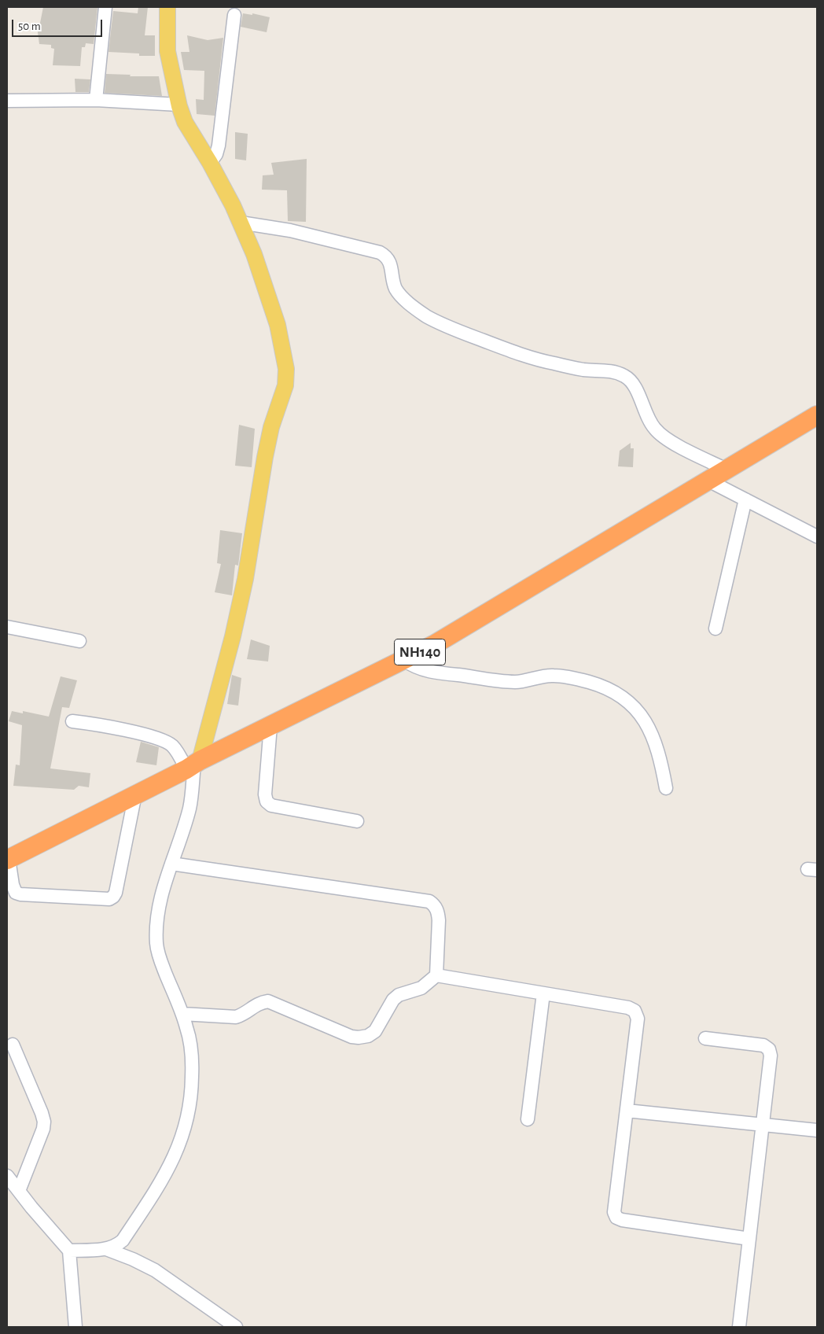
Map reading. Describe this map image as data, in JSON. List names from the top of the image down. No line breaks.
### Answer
{"streets":{"highway":["NH140"]},"scale_bar":"50 m"}
